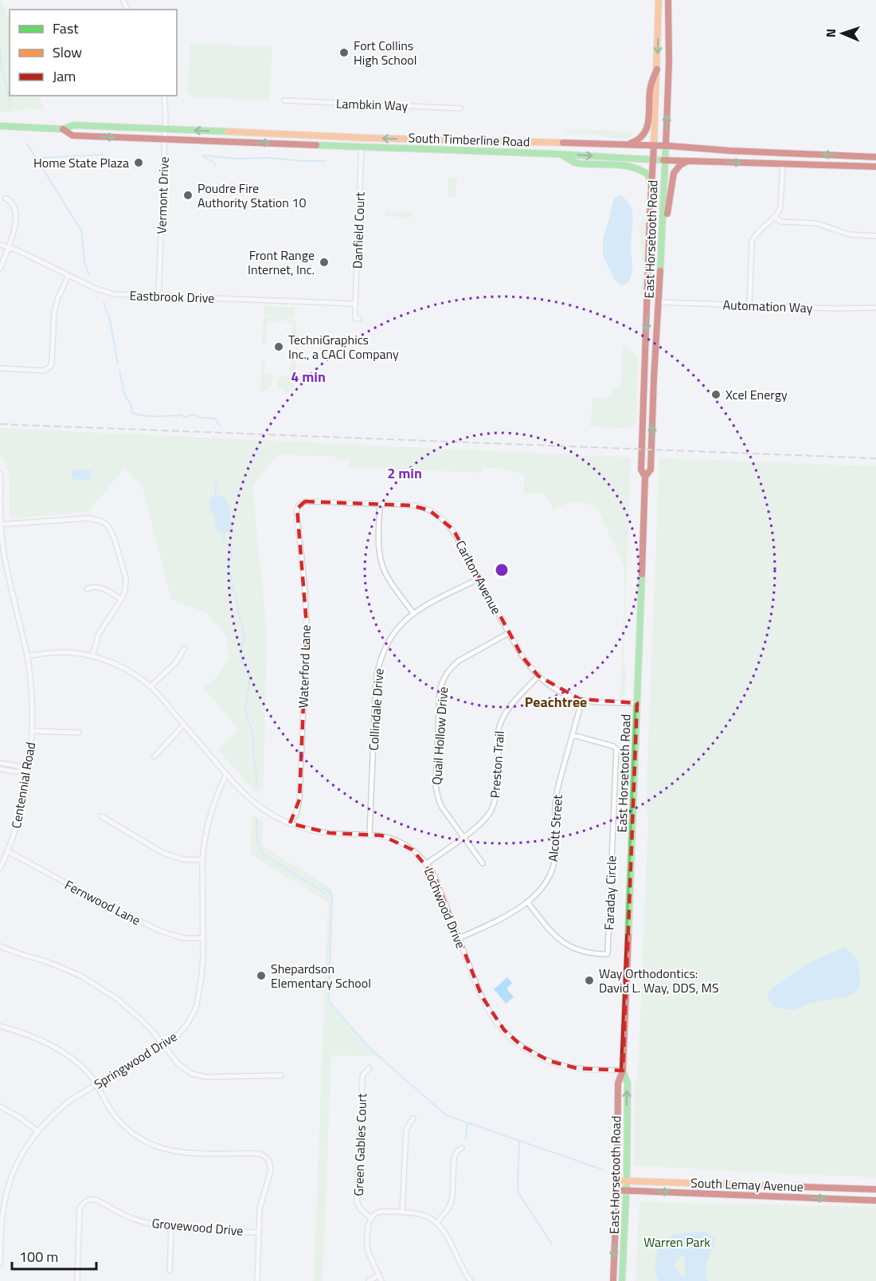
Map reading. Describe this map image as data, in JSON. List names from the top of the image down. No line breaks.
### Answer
{"streets":{"main road":["South Timberline Road","East Horsetooth Road","South Lemay Avenue"],"street":["Lambkin Way","Vermont Drive","Danfield Court","Eastbrook Drive","Automation Way","Carlton Avenue","Waterford Lane","Collindale Drive","Quail Hollow Drive","Preston Trail","Centennial Road","Alcott Street","Faraday Circle","Fernwood Lane","Lochwood Drive","Springwood Drive","Green Gables Court","Grovewood Drive"]},"crossings":[["South Timberline Road","Vermont Drive"],["South Timberline Road","Danfield Court"],["South Timberline Road","East Horsetooth Road"],["Vermont Drive","Eastbrook Drive"],["Danfield Court","Eastbrook Drive"],["East Horsetooth Road","Automation Way"],["East Horsetooth Road","Carlton Avenue"],["East Horsetooth Road","Lochwood Drive"],["East Horsetooth Road","South Lemay Avenue"],["Carlton Avenue","Waterford Lane"],["Carlton Avenue","Collindale Drive"],["Carlton Avenue","Quail Hollow Drive"],["Carlton Avenue","Preston Trail"],["Carlton Avenue","Alcott Street"],["Waterford Lane","Lochwood Drive"],["Collindale Drive","Lochwood Drive"],["Quail Hollow Drive","Preston Trail"],["Preston Trail","Lochwood Drive"],["Centennial Road","Fernwood Lane"],["Centennial Road","Lochwood Drive"],["Alcott Street","Faraday Circle"],["Alcott Street","Lochwood Drive"],["Fernwood Lane","Springwood Drive"],["Lochwood Drive","Springwood Drive"]],"districts":["Peachtree"],"parks":["Warren Park"],"places":["Fort Collins High School","Home State Plaza","Poudre Fire Authority Station 10","Front Range Internet, Inc.","TechniGraphics Inc., a CACI Company","Xcel Energy","Shepardson Elementary School","Way Orthodontics: David L. Way, DDS, MS"],"legend":["Fast","Slow","Jam"],"scale_bar":"100 m","north":"left","rings":["4 min","2 min"]}
